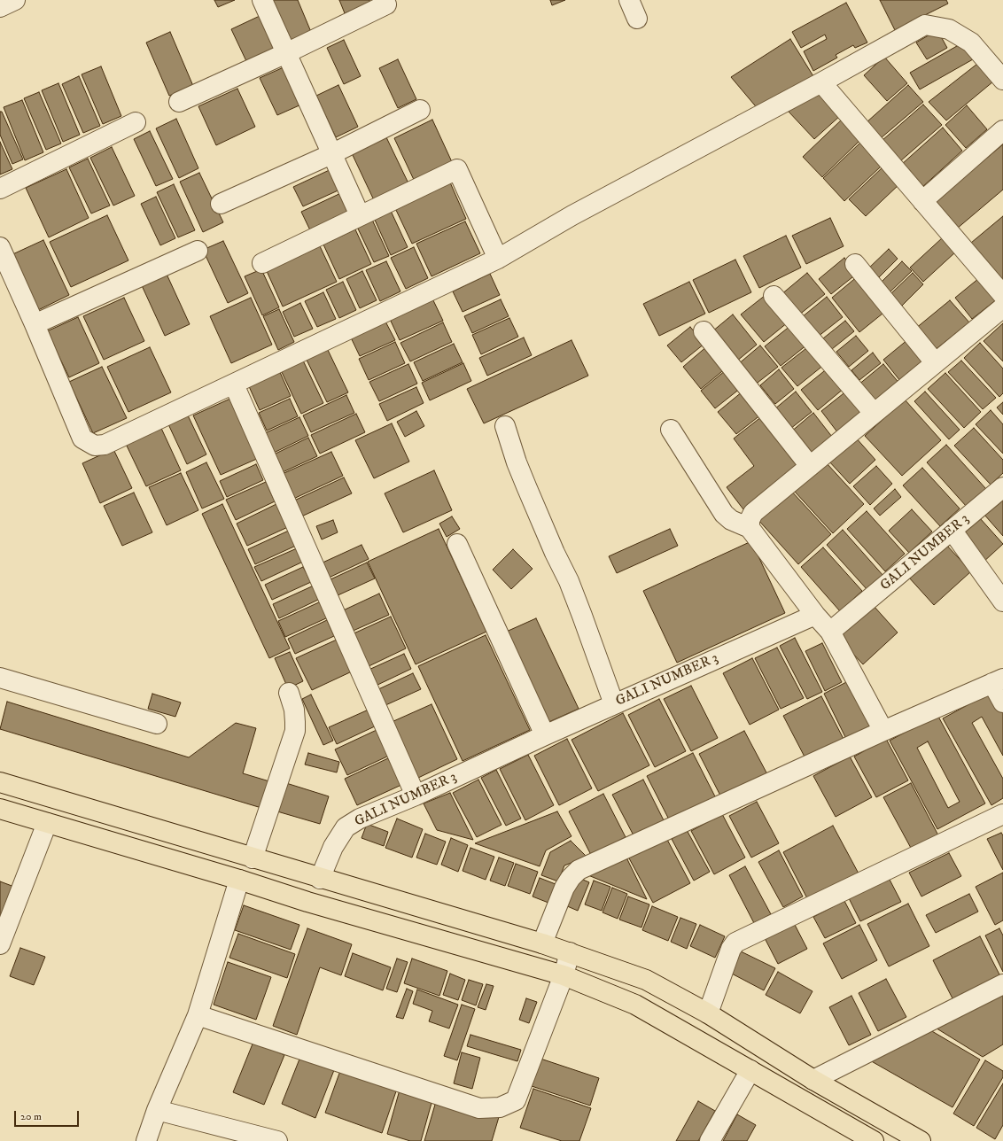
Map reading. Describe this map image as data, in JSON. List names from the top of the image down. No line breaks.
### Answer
{"streets":{"street":["GALI NUMBER 3"]},"scale_bar":"20 m"}
